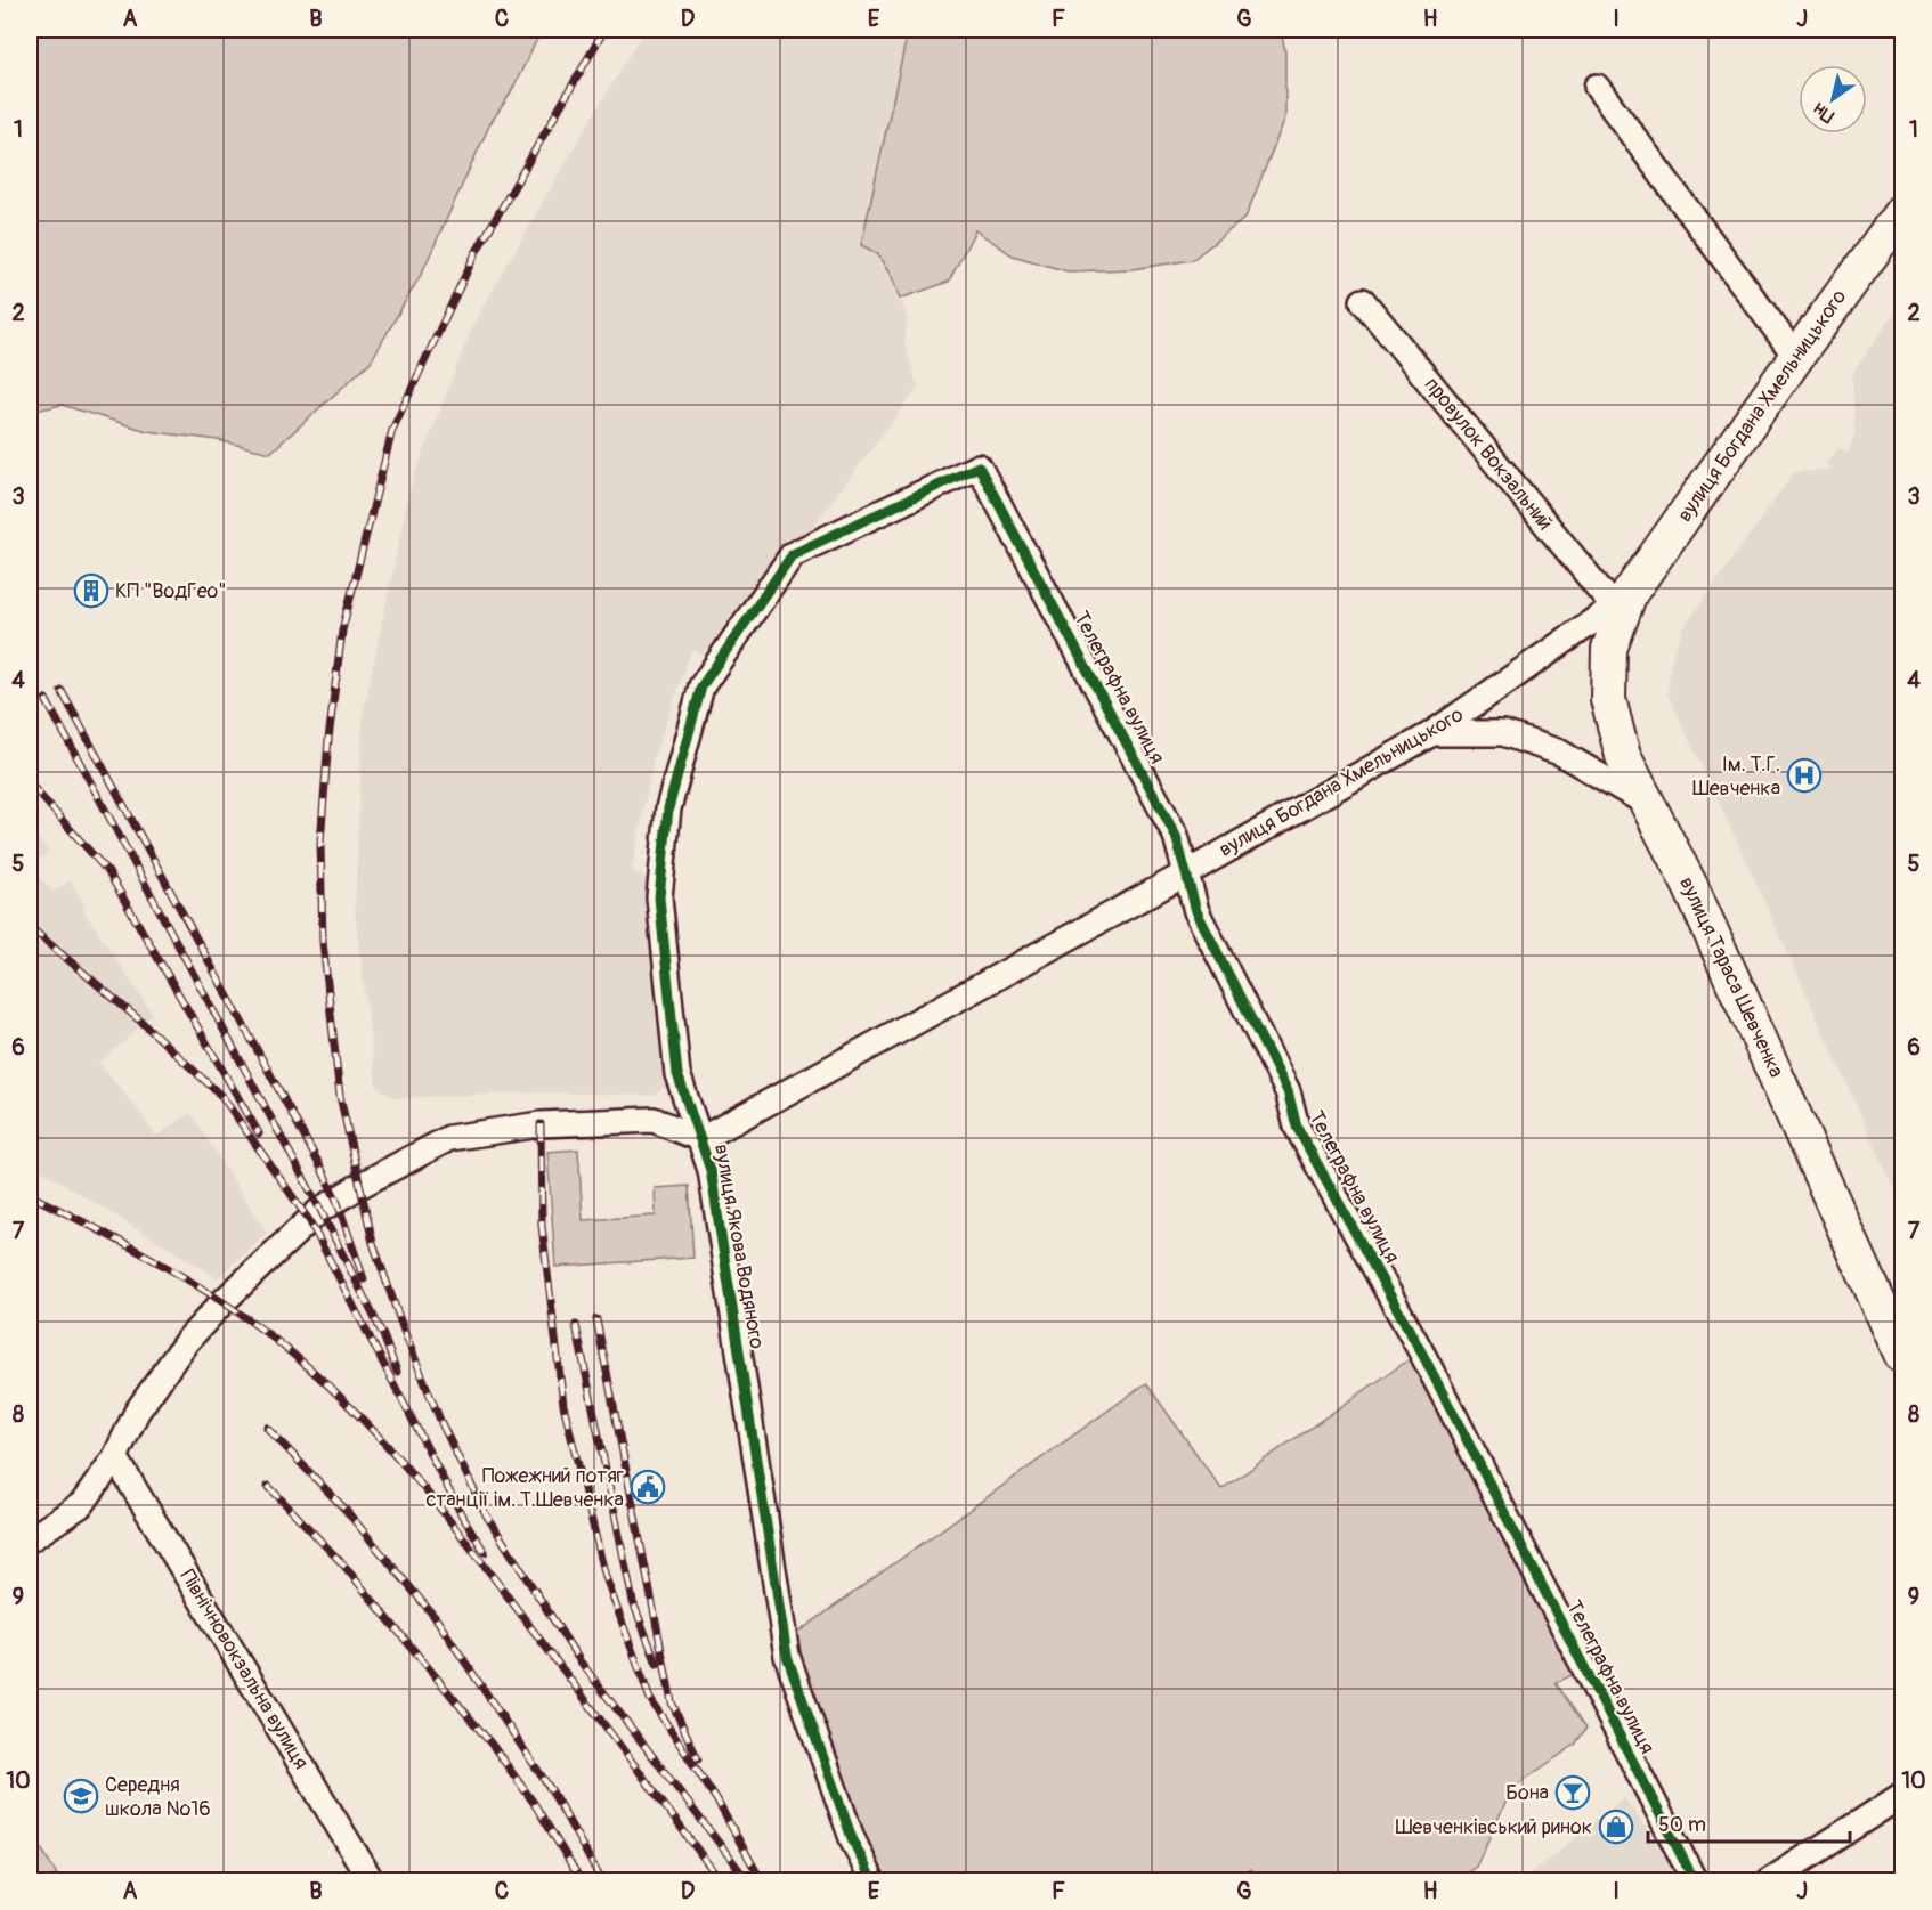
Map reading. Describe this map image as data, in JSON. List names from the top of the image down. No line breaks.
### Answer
{"streets":{"main road":["вулиця Богдана Хмельницького","вулиця Тараса Шевченка"],"street":["провулок Вокзальний","Телеграфна вулиця","вулиця Якова Водяного","Північновокзальна вулиця"]},"crossings":[["вулиця Богдана Хмельницького","провулок Вокзальний"],["вулиця Богдана Хмельницького","Телеграфна вулиця"],["вулиця Богдана Хмельницького","вулиця Тараса Шевченка"],["вулиця Богдана Хмельницького","вулиця Якова Водяного"],["провулок Вокзальний","вулиця Тараса Шевченка"],["Телеграфна вулиця","вулиця Якова Водяного"]],"places":{"building":["КП \"ВодГео\""],"hospital":["Ім. Т.Г. Шевченка"],"public building":["Пожежний потяг станції ім. Т.Шевченка"],"bar":["Бона"],"school or university":["Середня школа №16"],"shop":["Шевченківський ринок"]},"scale_bar":"50 m","north":"bottom left","grid":{"columns":["A","B","C","D","E","F","G","H","I","J"],"rows":["1","2","3","4","5","6","7","8","9","10"]}}
